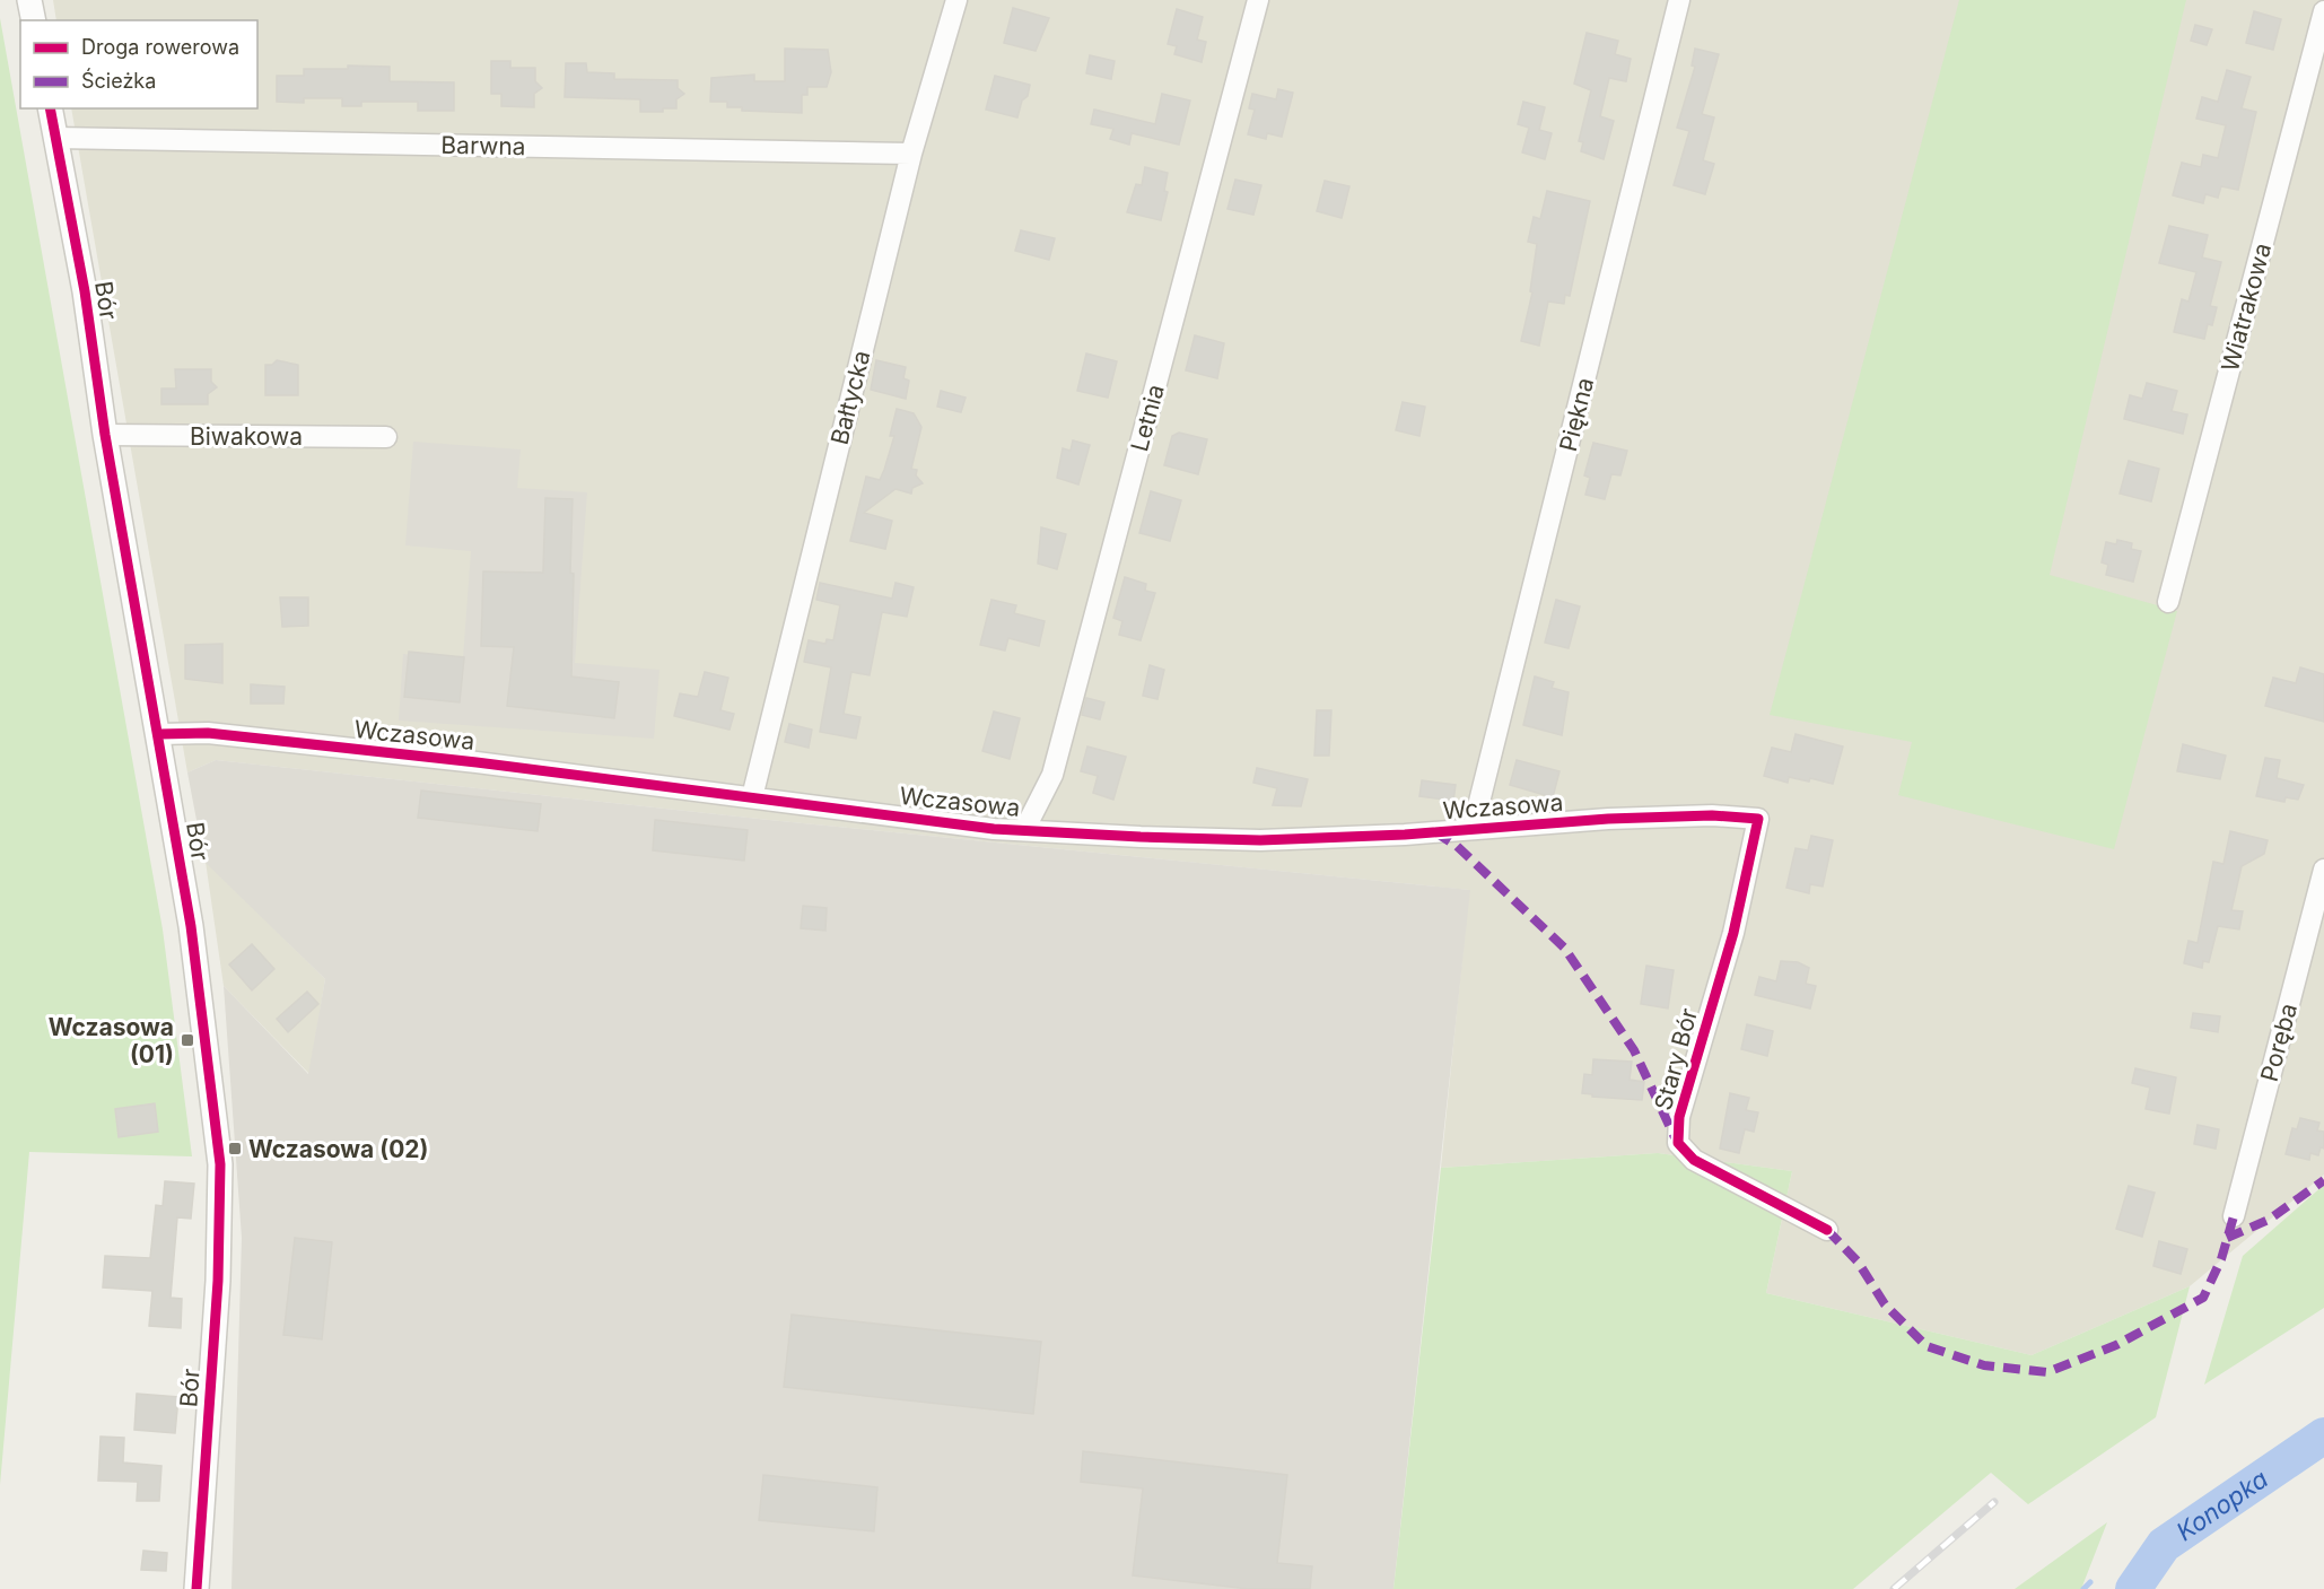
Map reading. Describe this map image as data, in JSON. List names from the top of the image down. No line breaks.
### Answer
{"streets":{"street":["Barwna","Bór","Wiatrakowa","Bałtycka","Piękna","Letnia","Biwakowa","Wczasowa","Poręba","Stary Bór"]},"crossings":[["Barwna","Bór"],["Barwna","Bałtycka"],["Bór","Biwakowa"],["Bór","Wczasowa"],["Bałtycka","Wczasowa"],["Piękna","Wczasowa"],["Letnia","Wczasowa"],["Wczasowa","Stary Bór"]],"water":["Konopka"],"places":{"transit":["Wczasowa (01)","Wczasowa (02)"]},"legend":["Droga rowerowa","Ścieżka"]}
